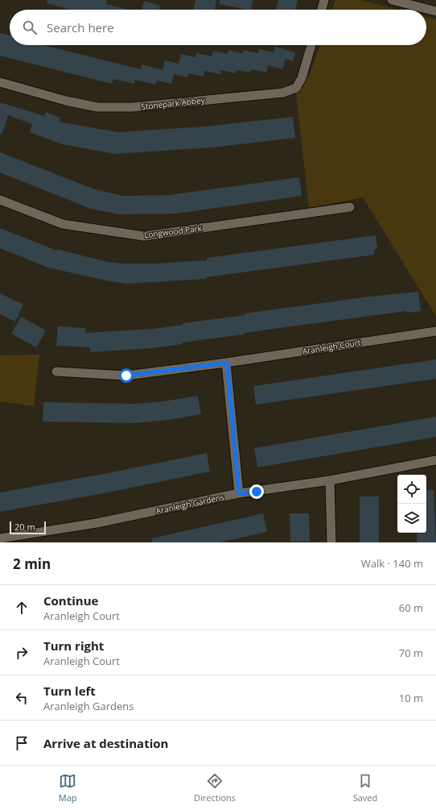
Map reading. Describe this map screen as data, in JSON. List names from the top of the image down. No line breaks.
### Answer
{"streets":{"street":["Stonepark Abbey","Longwood Park","Aranleigh Court","Aranleigh Gardens"]},"scale_bar":"20 m","page":{"search":"Search here","scale":"20 m","heading":["2 min","Walk · 140 m"],"list":[["Continue","Aranleigh Court","60 m"],["Turn right","Aranleigh Court","70 m"],["Turn left","Aranleigh Gardens","10 m"],"Arrive at destination"],"nav":["Map","Directions","Saved"]}}
